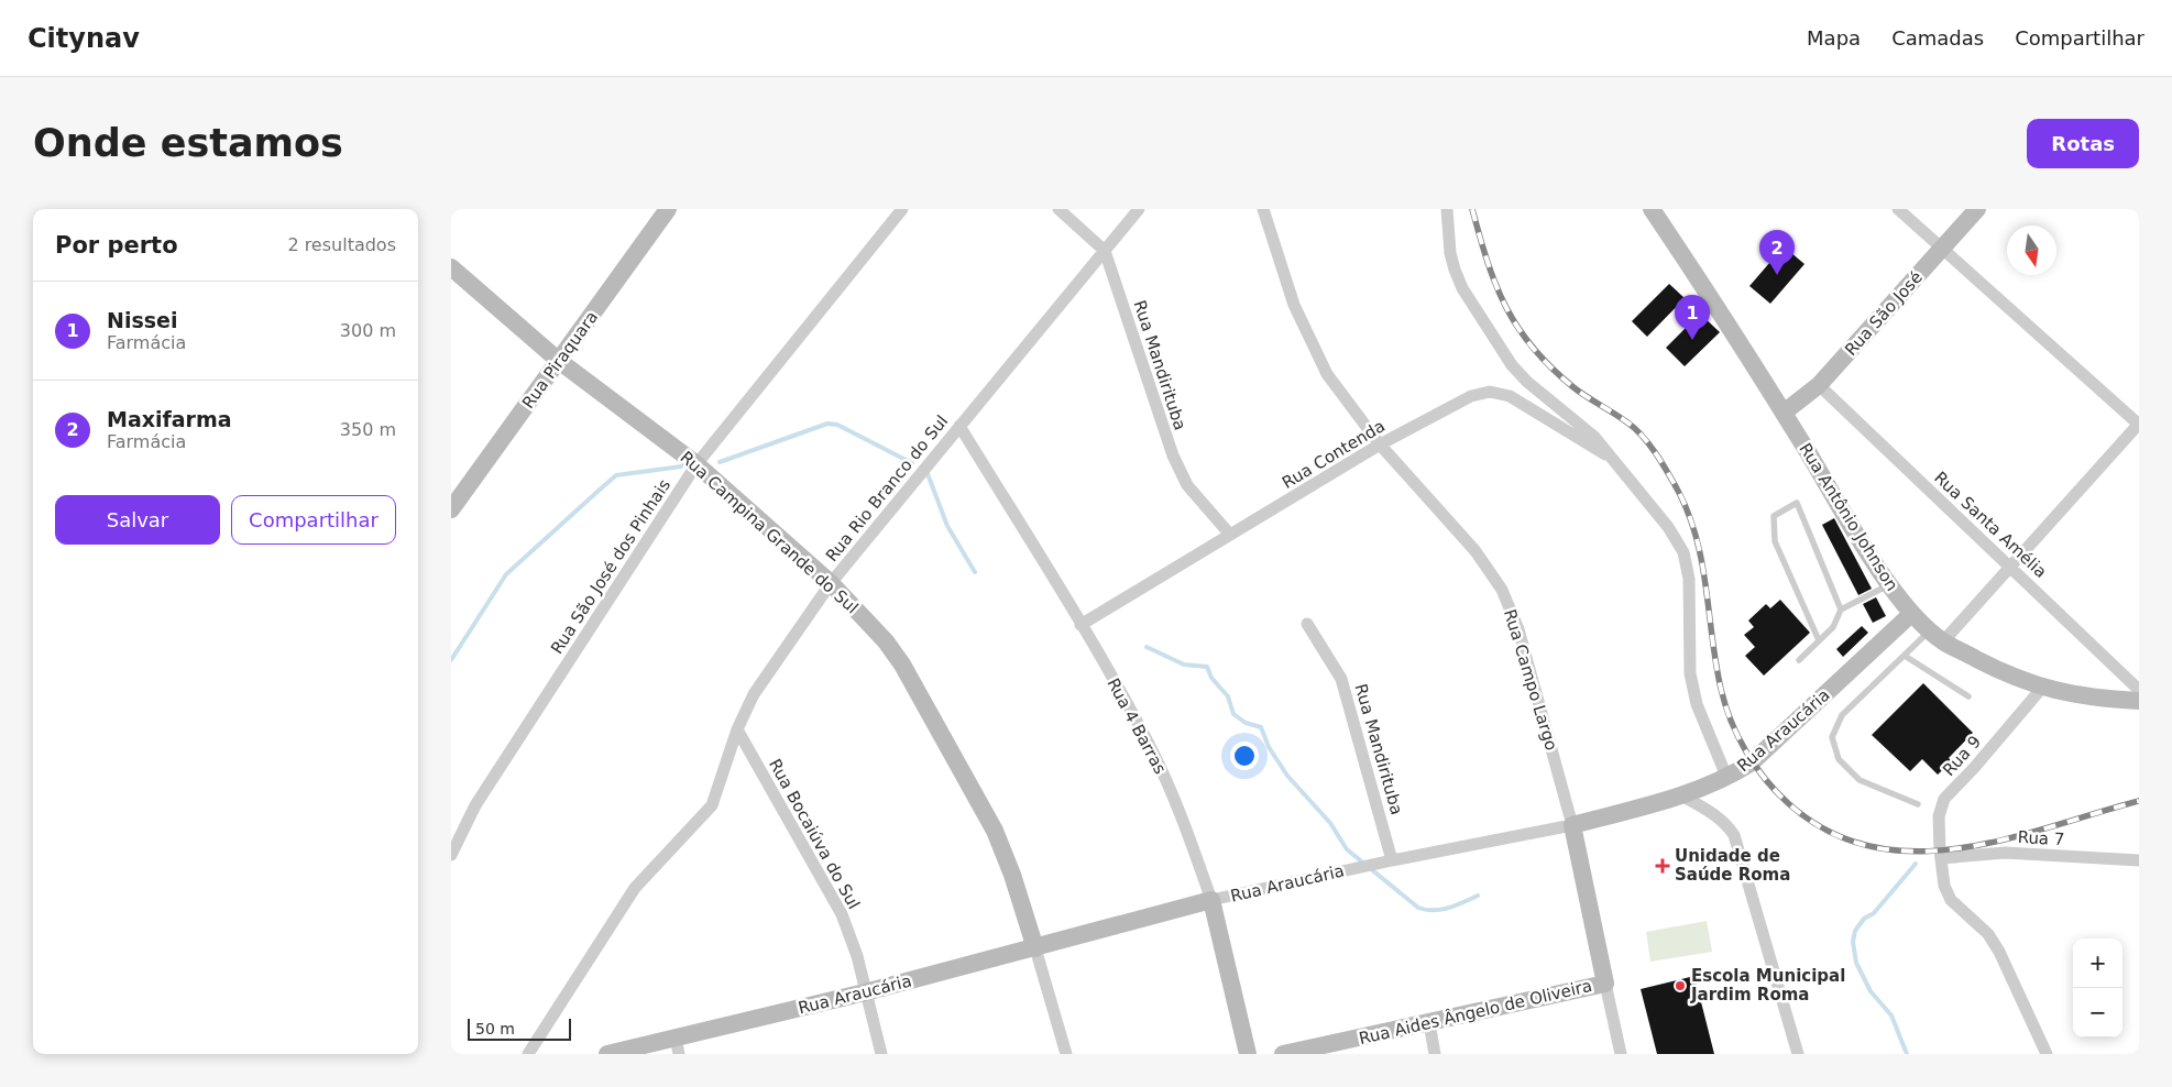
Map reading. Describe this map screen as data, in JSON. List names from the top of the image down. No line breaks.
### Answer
{"streets":{"street":["Rua São José","Rua Piraquara","Rua Mandirituba","Rua Contenda","Rua Rio Branco do Sul","Rua Antônio Johnson","Rua Santa Amélia","Rua Campina Grande do Sul","Rua São José dos Pinhais","Rua Campo Largo","Rua 4 Barras","Rua Araucária","Rua 9","Rua Bocaiúva do Sul","Rua 7","Rua Aides Ângelo de Oliveira"]},"crossings":[["Rua São José","Rua Antônio Johnson"],["Rua São José","Rua Santa Amélia"],["Rua Piraquara","Rua Campina Grande do Sul"],["Rua Mandirituba","Rua Contenda"],["Rua Mandirituba","Rua Rio Branco do Sul"],["Rua Mandirituba","Rua Araucária"],["Rua Contenda","Rua Campo Largo"],["Rua Contenda","Rua 4 Barras"],["Rua Rio Branco do Sul","Rua Campina Grande do Sul"],["Rua Rio Branco do Sul","Rua 4 Barras"],["Rua Rio Branco do Sul","Rua Bocaiúva do Sul"],["Rua Antônio Johnson","Rua Araucária"],["Rua Antônio Johnson","Rua 9"],["Rua Campina Grande do Sul","Rua São José dos Pinhais"],["Rua Campina Grande do Sul","Rua Araucária"],["Rua Campo Largo","Rua Araucária"],["Rua Campo Largo","Rua Aides Ângelo de Oliveira"],["Rua 4 Barras","Rua Araucária"],["Rua Araucária","Rua Bocaiúva do Sul"],["Rua 9","Rua 7"]],"places":{"health":["Unidade de Saúde Roma"],"other":["Escola Municipal Jardim Roma"]},"scale_bar":"50 m","north":"bottom","page":{"header":"Citynav","nav":["Mapa","Camadas","Compartilhar"],"buttons":["Rotas",["Salvar","Compartilhar"]],"title":"Onde estamos","heading":["Por perto","2 resultados"],"pins":["2","1"],"list":[{"mark":"1","name":"Nissei","note":"Farmácia","value":"300 m"},{"mark":"2","name":"Maxifarma","note":"Farmácia","value":"350 m"}],"map_buttons":["+","−"],"scale":"50 m"}}
